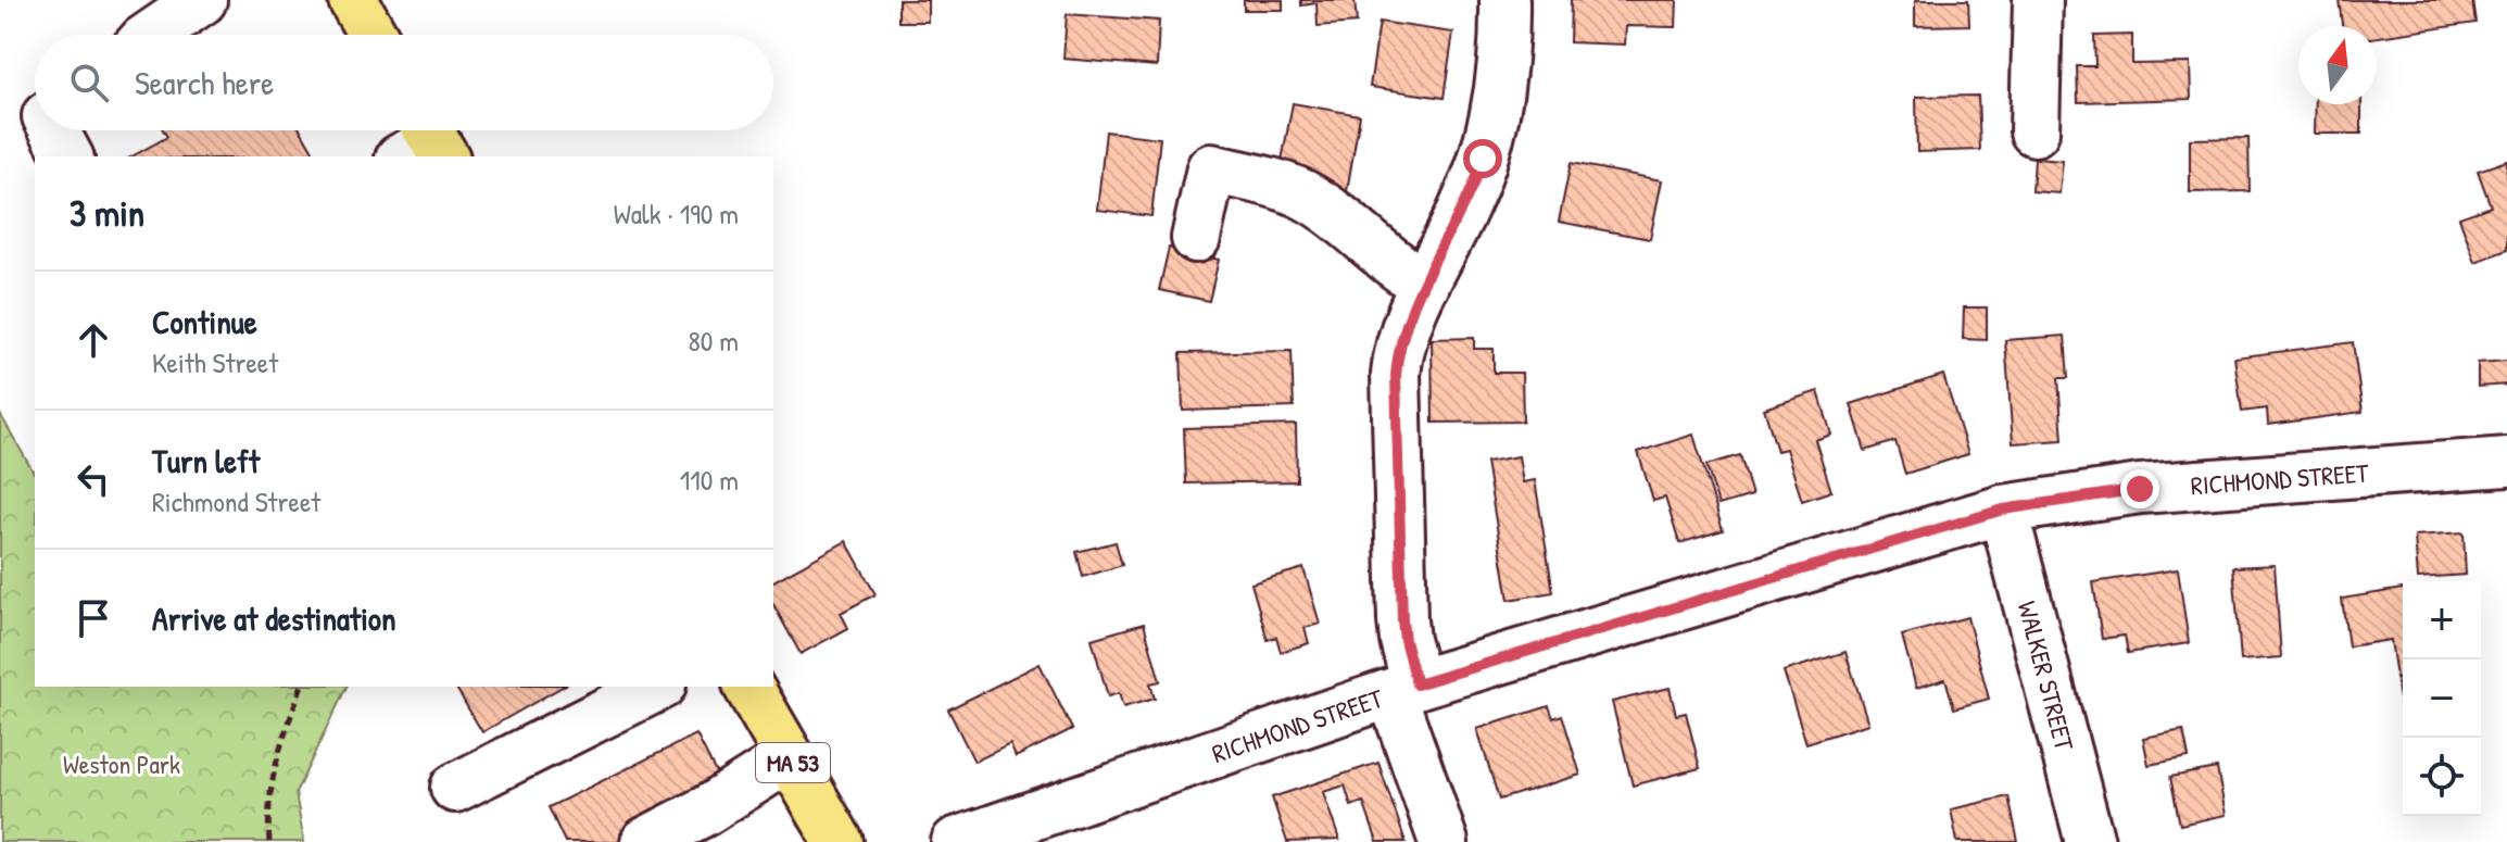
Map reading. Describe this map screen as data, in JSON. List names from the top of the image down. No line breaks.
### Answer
{"streets":{"main road":["MA 53"],"street":["RICHMOND STREET","WALKER STREET"]},"crossings":[["RICHMOND STREET","WALKER STREET"]],"parks":["Weston Park"],"north":"top","page":{"search":"Search here","heading":["3 min","Walk · 190 m"],"list":[["Continue","Keith Street","80 m"],["Turn left","Richmond Street","110 m"],"Arrive at destination"],"map_buttons":["+","−"]}}
